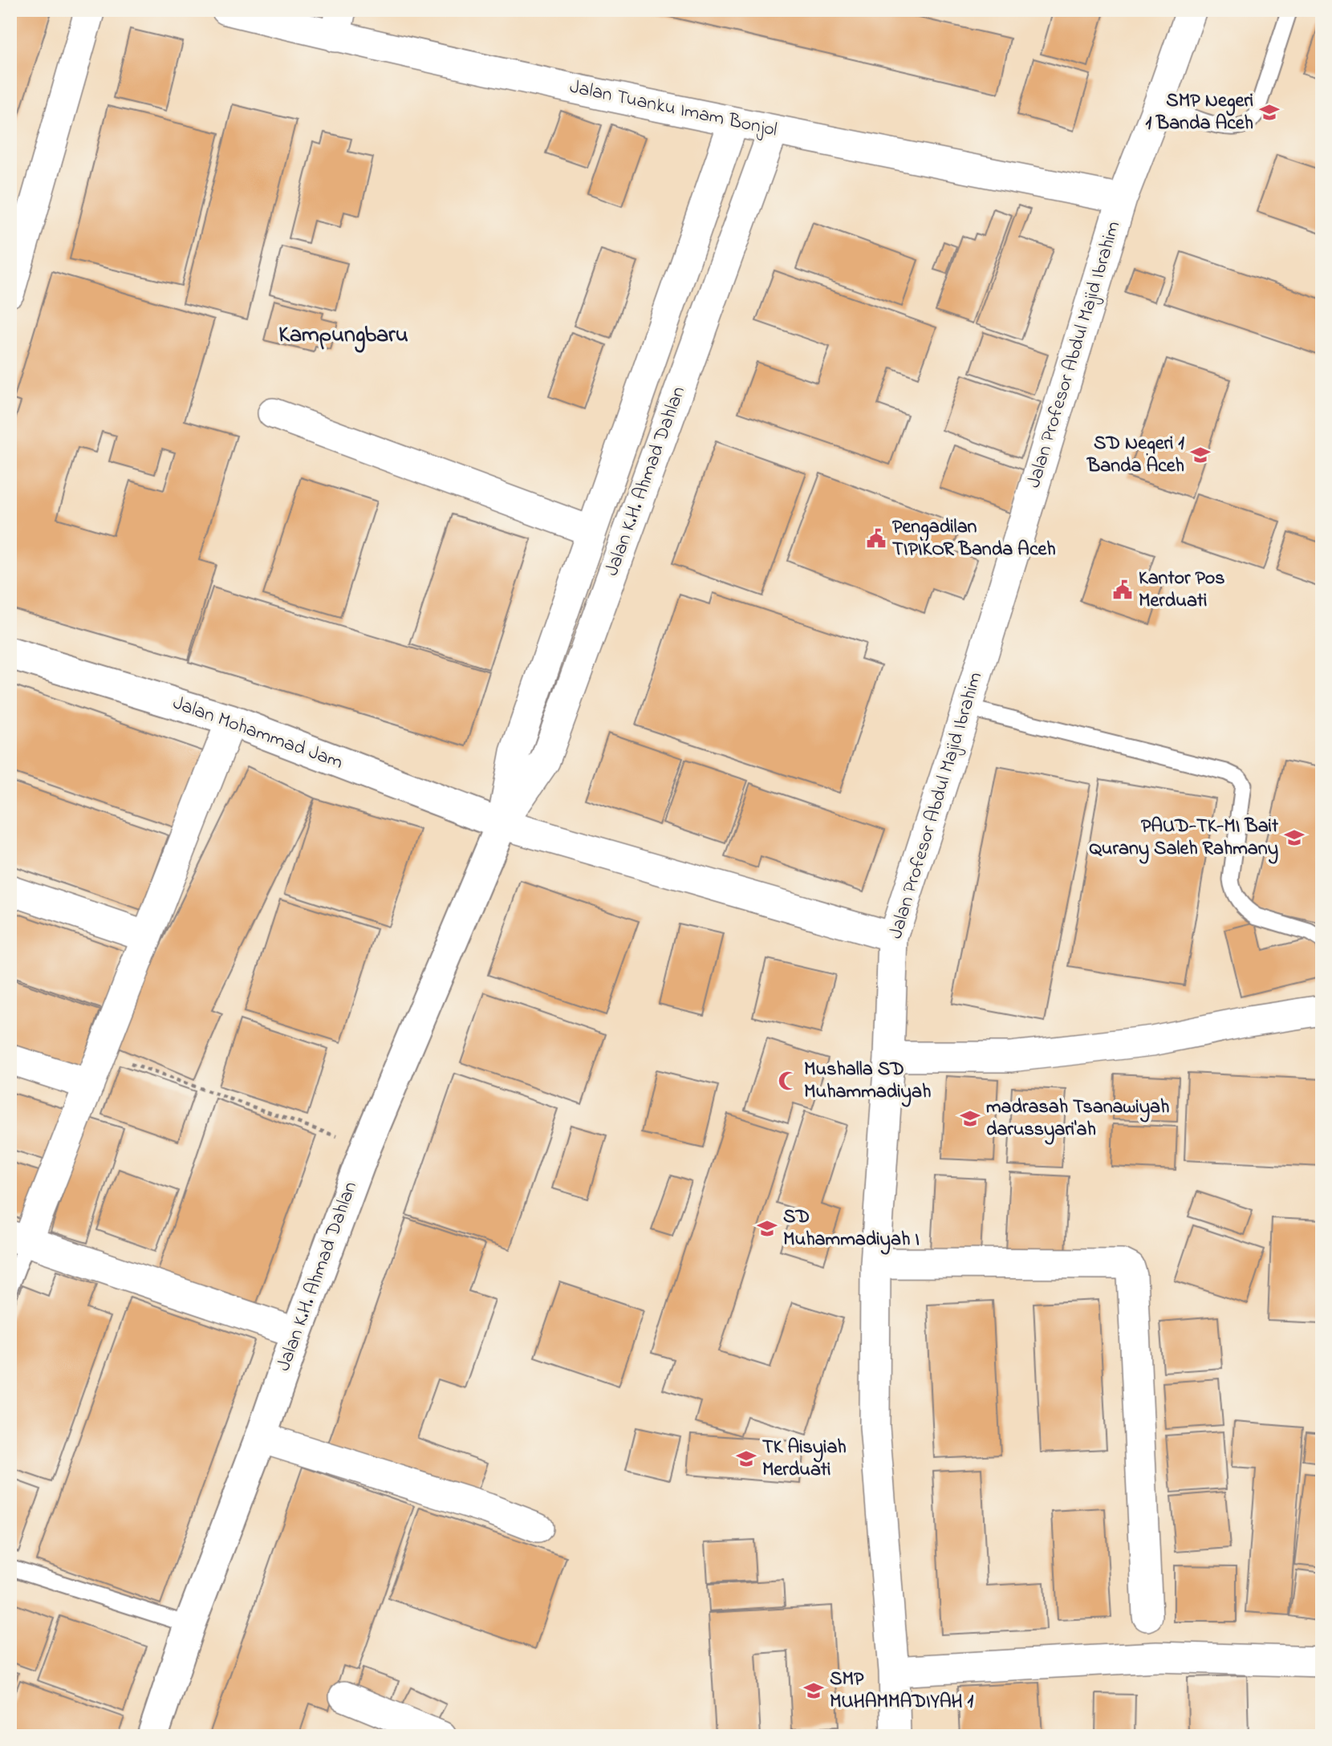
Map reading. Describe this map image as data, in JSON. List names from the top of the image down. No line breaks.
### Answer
{"streets":{"main road":["Jalan K.H. Ahmad Dahlan","Jalan Mohammad Jam"],"street":["Jalan Tuanku Imam Bonjol","Jalan Profesor Abdul Majid Ibrahim"]},"crossings":[["Jalan Tuanku Imam Bonjol","Jalan Profesor Abdul Majid Ibrahim"],["Jalan Tuanku Imam Bonjol","Jalan K.H. Ahmad Dahlan"],["Jalan K.H. Ahmad Dahlan","Jalan Mohammad Jam"]],"districts":["Kampungbaru"],"places":{"school or university":["SMP Negeri 1 Banda Aceh","SD Negeri 1 Banda Aceh","PAUD-TK-MI Bait Qurany Saleh Rahmany","madrasah Tsanawiyah darussyari'ah","SD Muhammadiyah I","TK Aisyiah Merduati","SMP MUHAMMADIYAH 1"],"public building":["Pengadilan TIPIKOR Banda Aceh","Kantor Pos Merduati"],"mosque":["Mushalla SD Muhammadiyah"]}}
